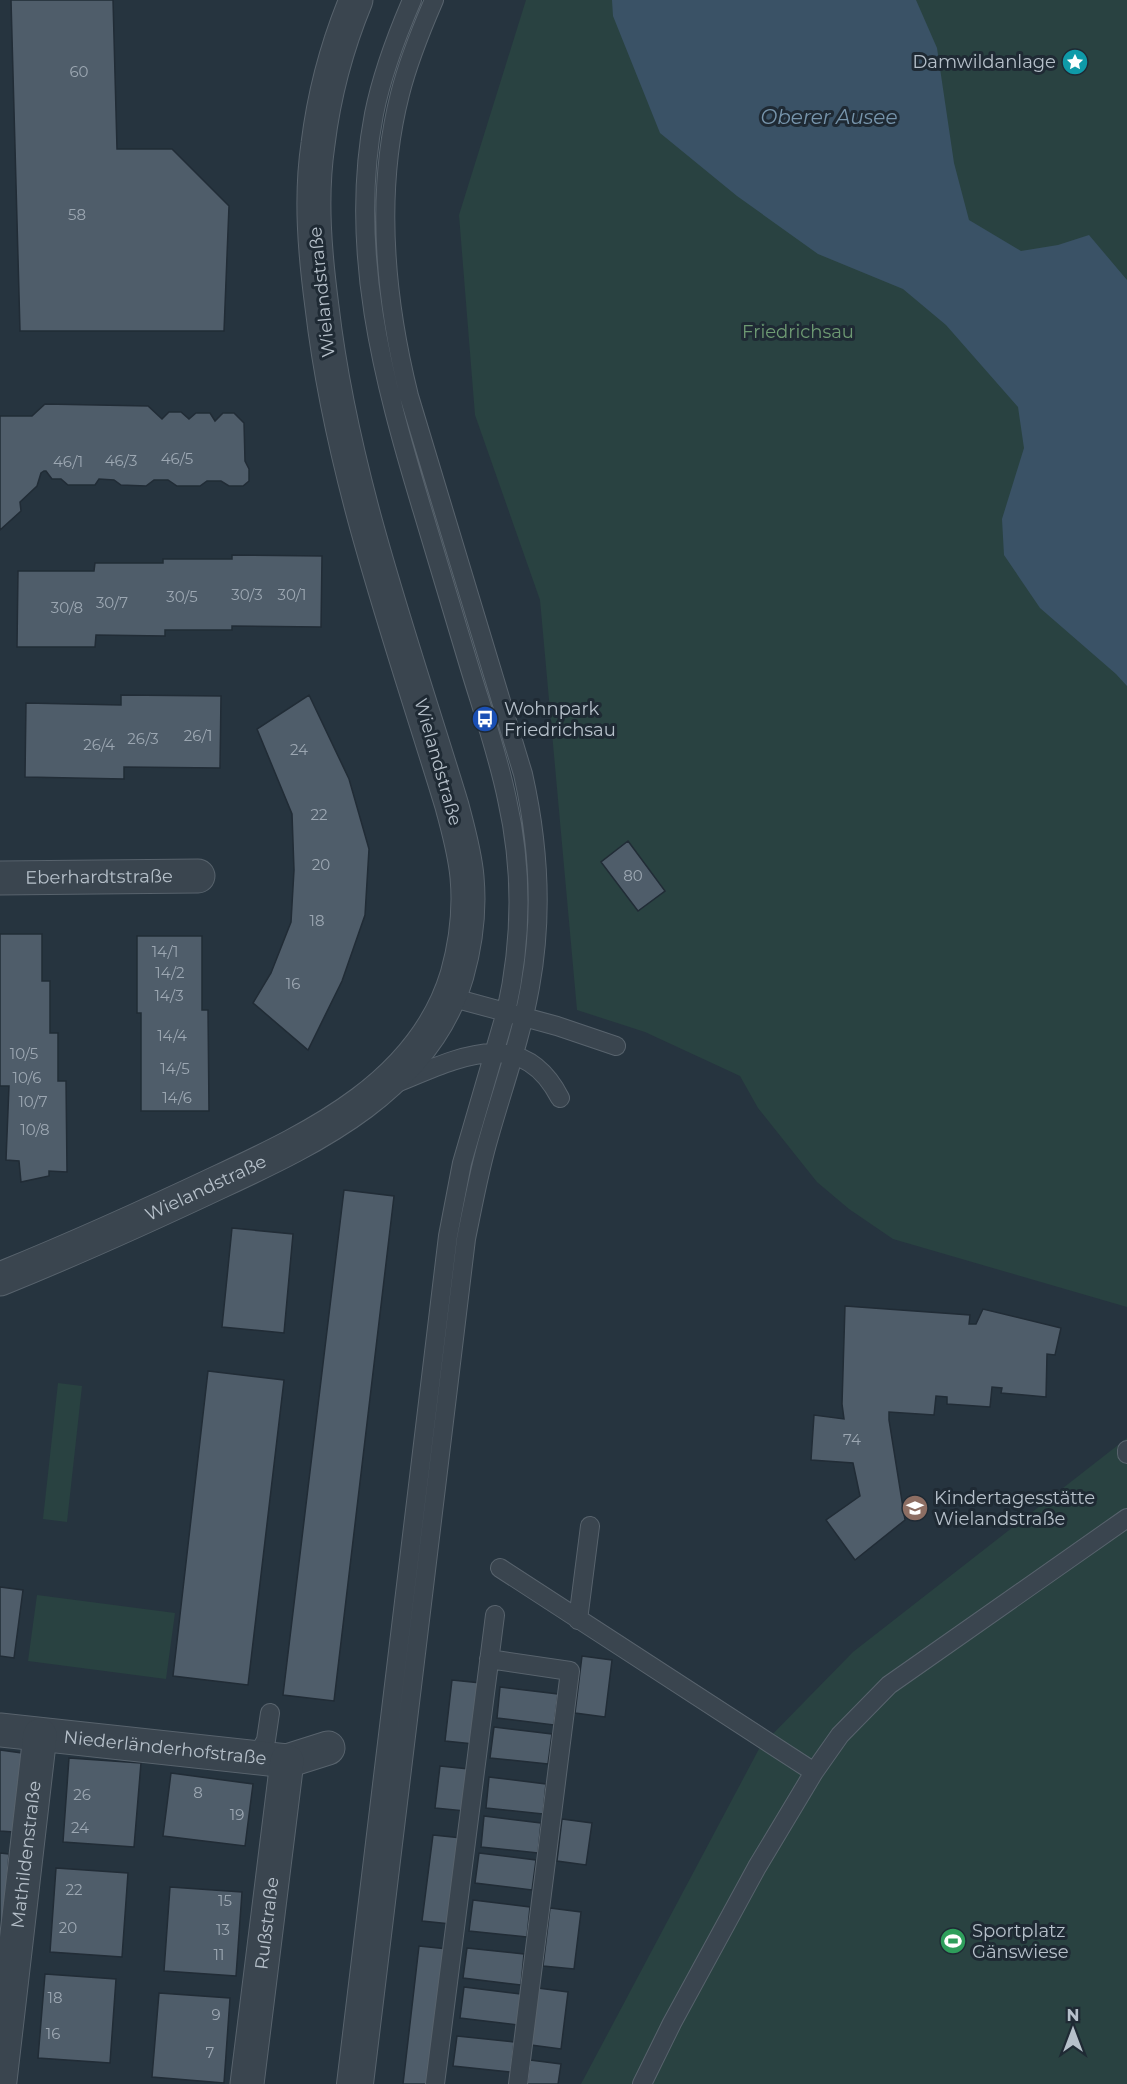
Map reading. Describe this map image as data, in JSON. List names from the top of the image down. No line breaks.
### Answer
{"streets":{"street":["Wielandstraße","Eberhardtstraße","Niederländerhofstraße","Mathildenstraße","Rußstraße"]},"crossings":[["Niederländerhofstraße","Mathildenstraße"],["Niederländerhofstraße","Rußstraße"]],"water":["Oberer Ausee"],"parks":["Friedrichsau"],"places":{"place":["Damwildanlage"],"bus stop":["Wohnpark Friedrichsau"],"school or university":["Kindertagesstätte Wielandstraße"],"sports":["Sportplatz Gänswiese"]},"house_numbers":["60","58","46/5","46/3","46/1","30/3","30/1","30/5","30/7","30/8","26/1","26/3","26/4","24","22","20","80","18","14/1","14/2","16","14/3","14/4","10/5","14/5","10/6","14/6","10/7","10/8","74","8","26","19","24","22","15","20","13","11","18","9","16","7"],"north":"top"}
